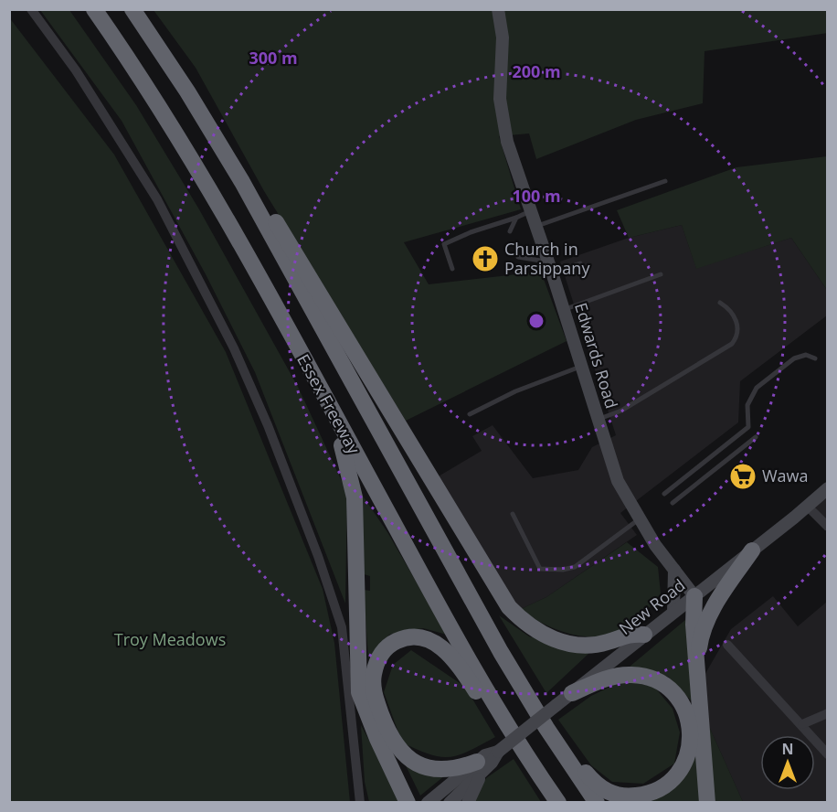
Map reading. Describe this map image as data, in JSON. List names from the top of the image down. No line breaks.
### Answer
{"streets":{"highway":["Essex Freeway"],"street":["Edwards Road","New Road"]},"crossings":[["Edwards Road","New Road"]],"parks":["Troy Meadows"],"places":{"church":["Church in Parsippany"],"supermarket":["Wawa"]},"north":"top","rings":["300 m","200 m","100 m"]}
